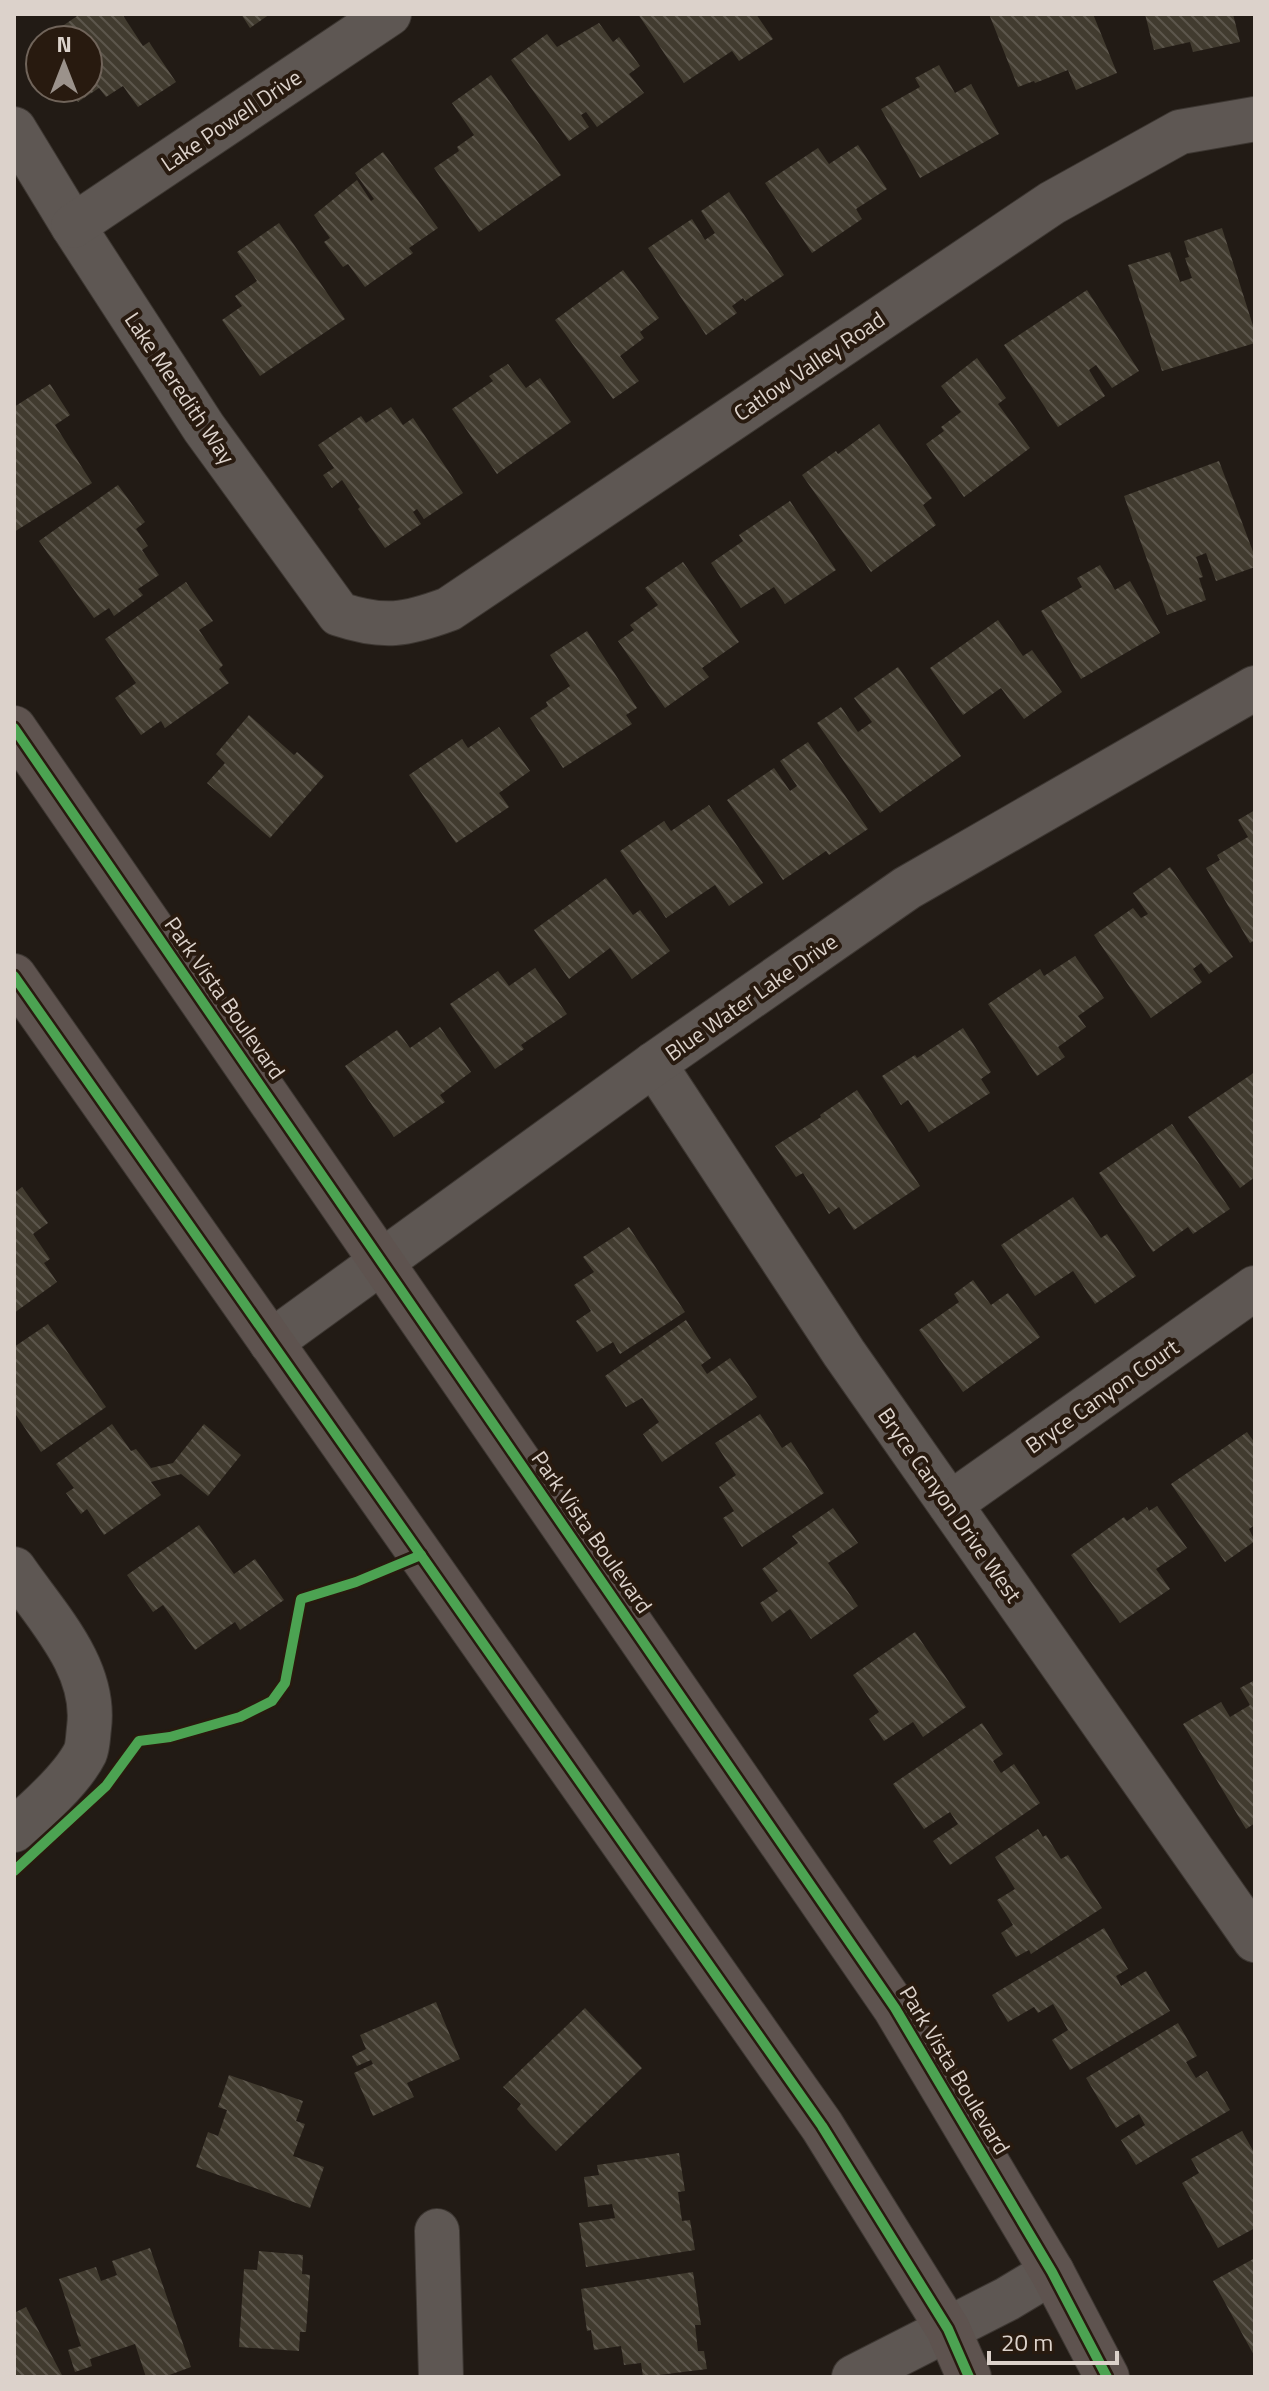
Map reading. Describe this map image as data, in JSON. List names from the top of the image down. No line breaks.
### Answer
{"streets":{"main road":["Park Vista Boulevard"],"street":["Lake Powell Drive","Catlow Valley Road","Lake Meredith Way","Blue Water Lake Drive","Bryce Canyon Court","Bryce Canyon Drive West"]},"crossings":[["Lake Powell Drive","Lake Meredith Way"],["Catlow Valley Road","Lake Meredith Way"],["Blue Water Lake Drive","Park Vista Boulevard"],["Blue Water Lake Drive","Bryce Canyon Drive West"],["Bryce Canyon Court","Bryce Canyon Drive West"]],"scale_bar":"20 m","north":"top"}
